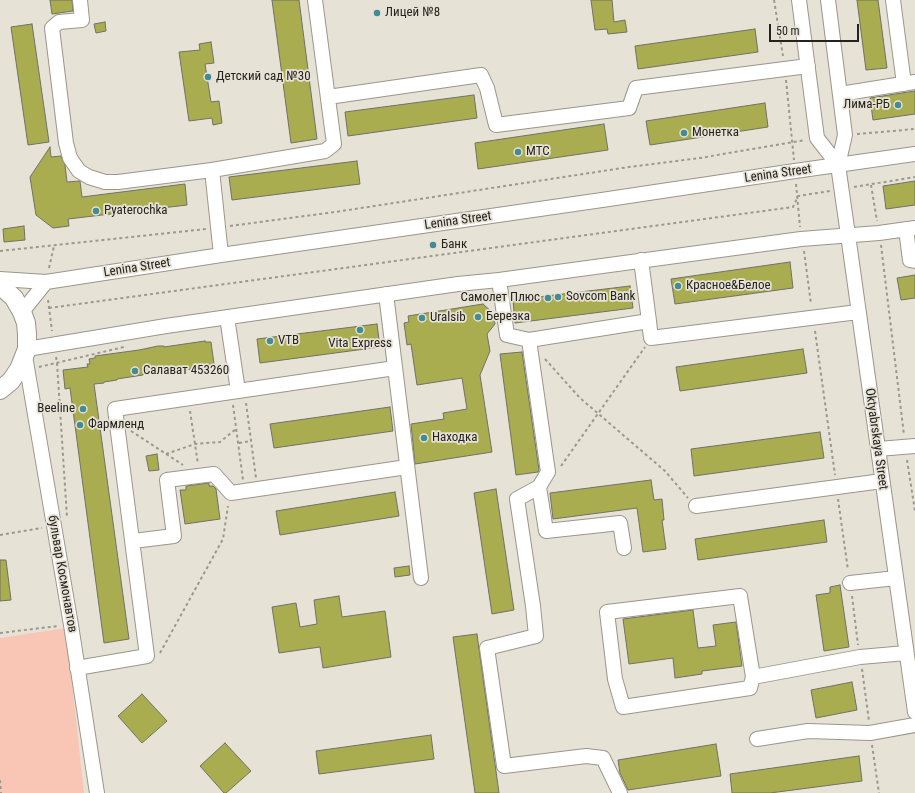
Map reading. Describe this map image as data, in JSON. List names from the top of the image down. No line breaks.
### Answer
{"streets":{"street":["Lenina Street","Oktyabrskaya Street","бульвар Космонавтов"]},"crossings":[["Lenina Street","Oktyabrskaya Street"]],"places":["Лицей №8","Детский сад №30","Лима-РБ","Монетка","МТС","Pyaterochka","Банк","Красное&Белое","Sovcom Bank","Самолет Плюс","Березка","Uralsib","Vita Express","VTB","Салават 453260","Beeline","Фармленд","Находка"],"scale_bar":"50 m"}
